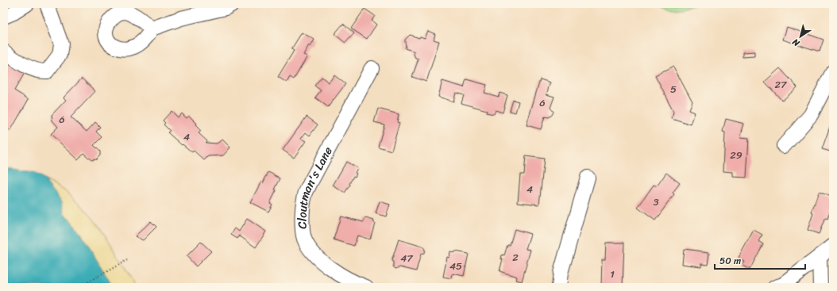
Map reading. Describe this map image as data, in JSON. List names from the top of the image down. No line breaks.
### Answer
{"streets":{"street":["Cloutman's Lane"]},"house_numbers":["27","5","6","6","4","29","4","3","2","47","45","1"],"scale_bar":"50 m","north":"bottom left"}
